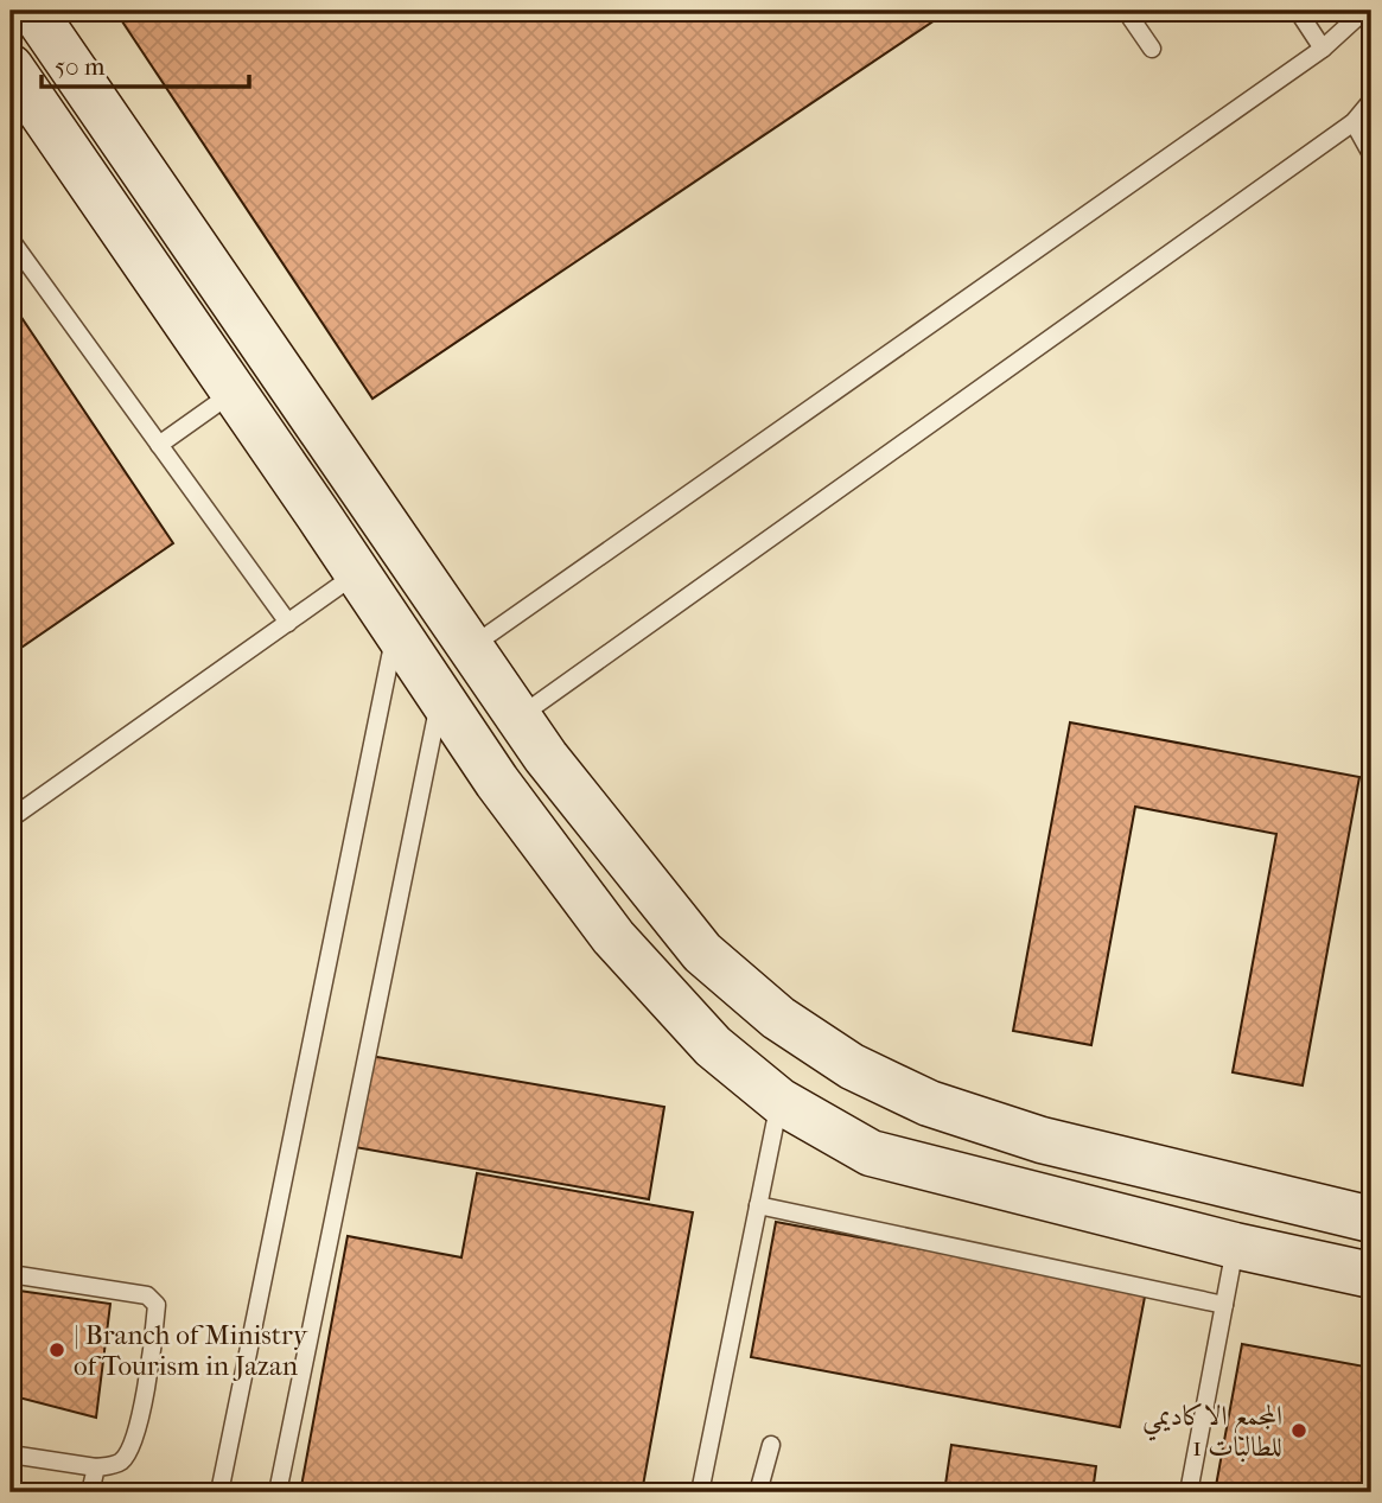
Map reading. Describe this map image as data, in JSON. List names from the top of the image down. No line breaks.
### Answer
{"places":["| Branch of Ministry of Tourism in Jazan","المجمع الاكاديمي 1 للطالبات"],"scale_bar":"50 m"}
